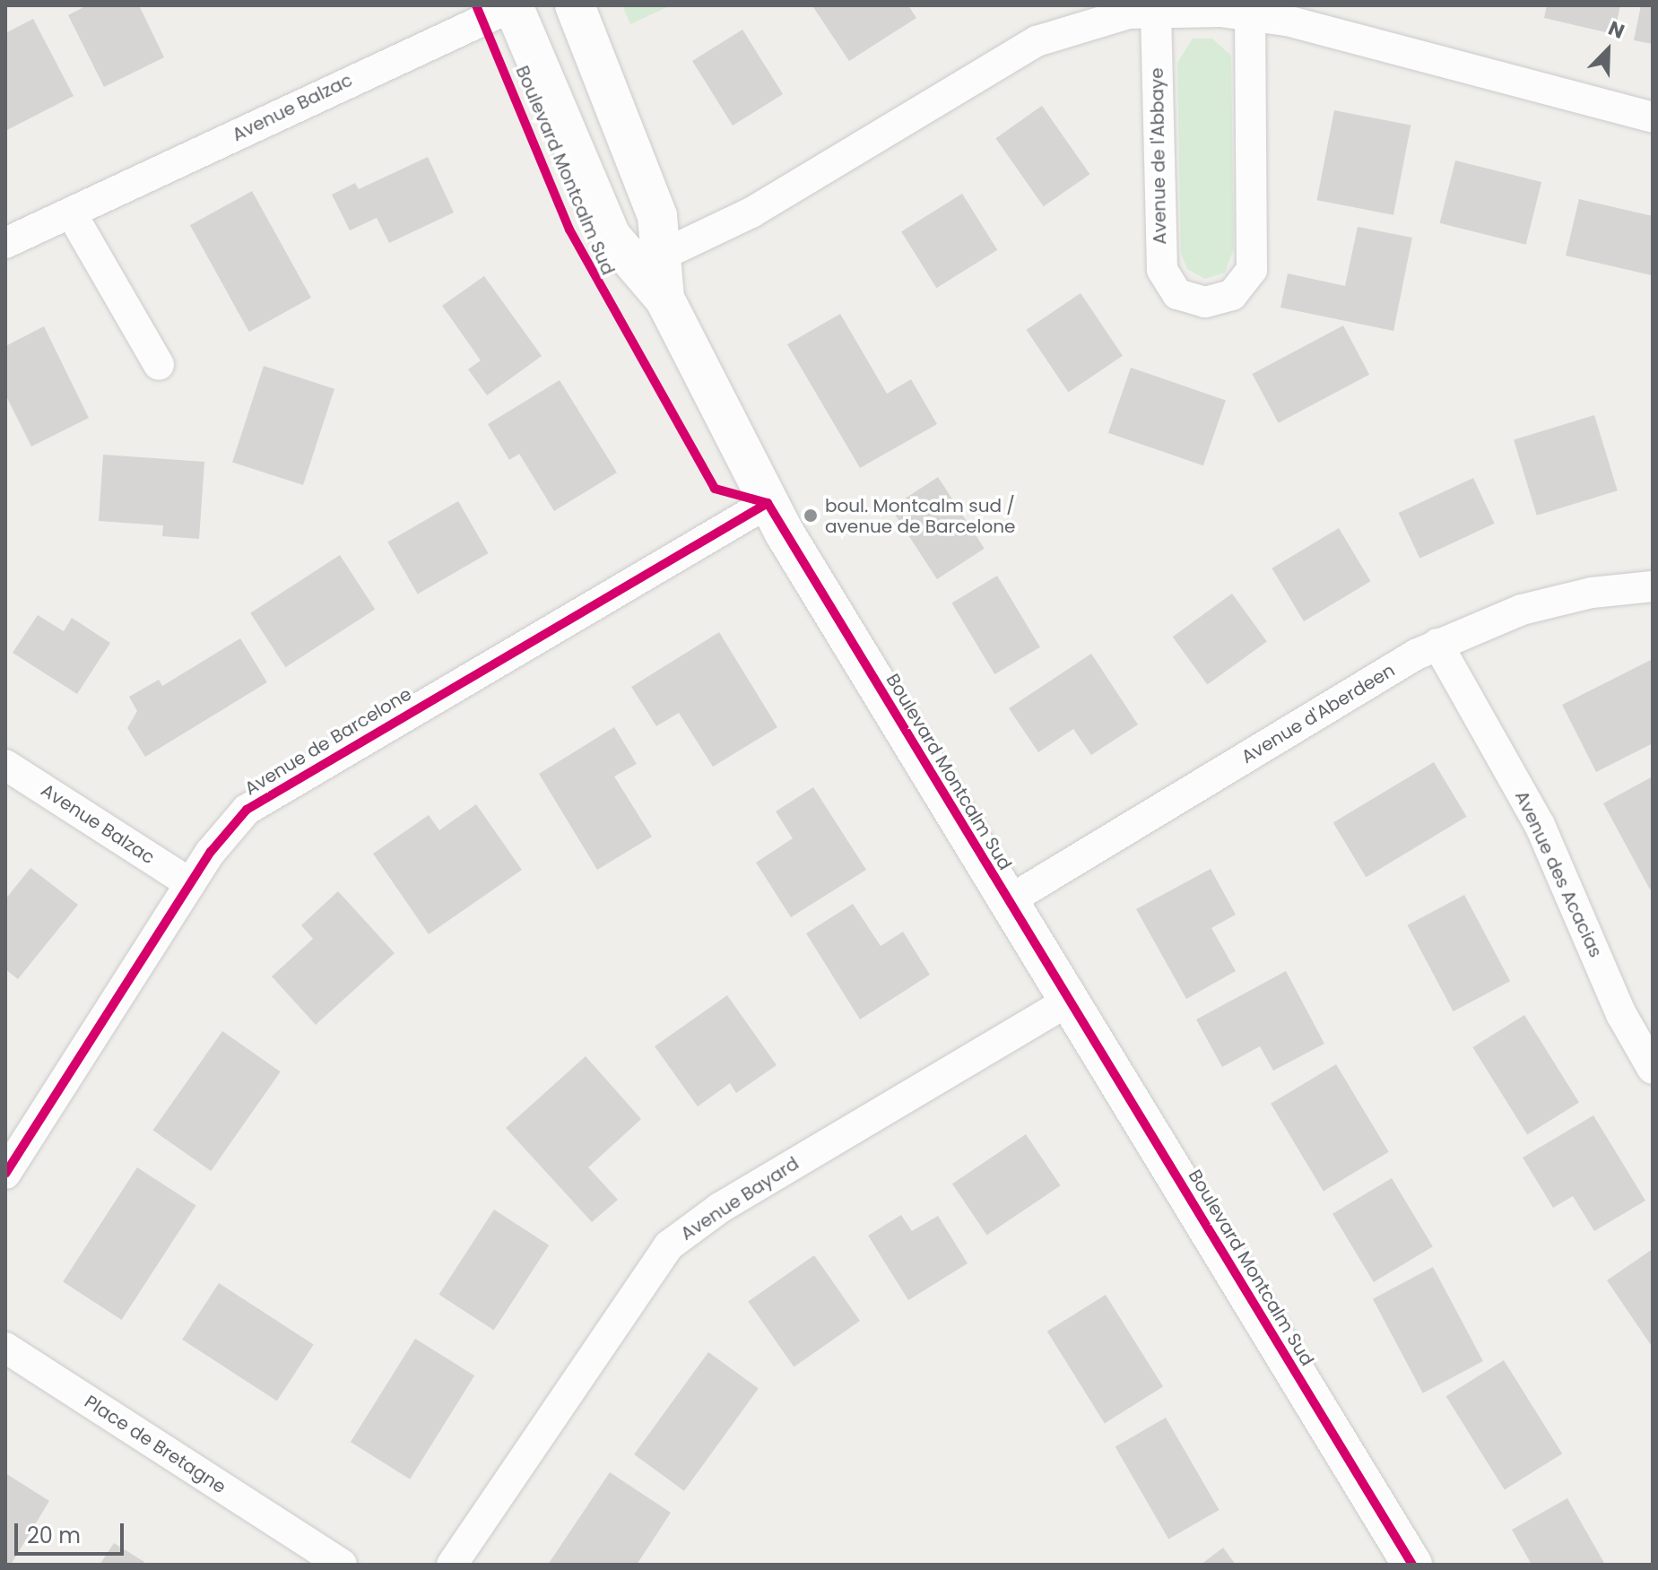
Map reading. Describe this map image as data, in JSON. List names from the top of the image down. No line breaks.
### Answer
{"streets":{"street":["Avenue Balzac","Avenue de l'Abbaye","Boulevard Montcalm Sud","Avenue d'Aberdeen","Avenue de Barcelone","Avenue des Acacias","Avenue Bayard","Place de Bretagne"]},"crossings":[["Avenue Balzac","Boulevard Montcalm Sud"],["Avenue Balzac","Avenue de Barcelone"],["Boulevard Montcalm Sud","Avenue d'Aberdeen"],["Boulevard Montcalm Sud","Avenue de Barcelone"],["Boulevard Montcalm Sud","Avenue Bayard"],["Avenue d'Aberdeen","Avenue des Acacias"]],"places":["boul. Montcalm sud / avenue de Barcelone"],"scale_bar":"20 m","north":"top right"}
